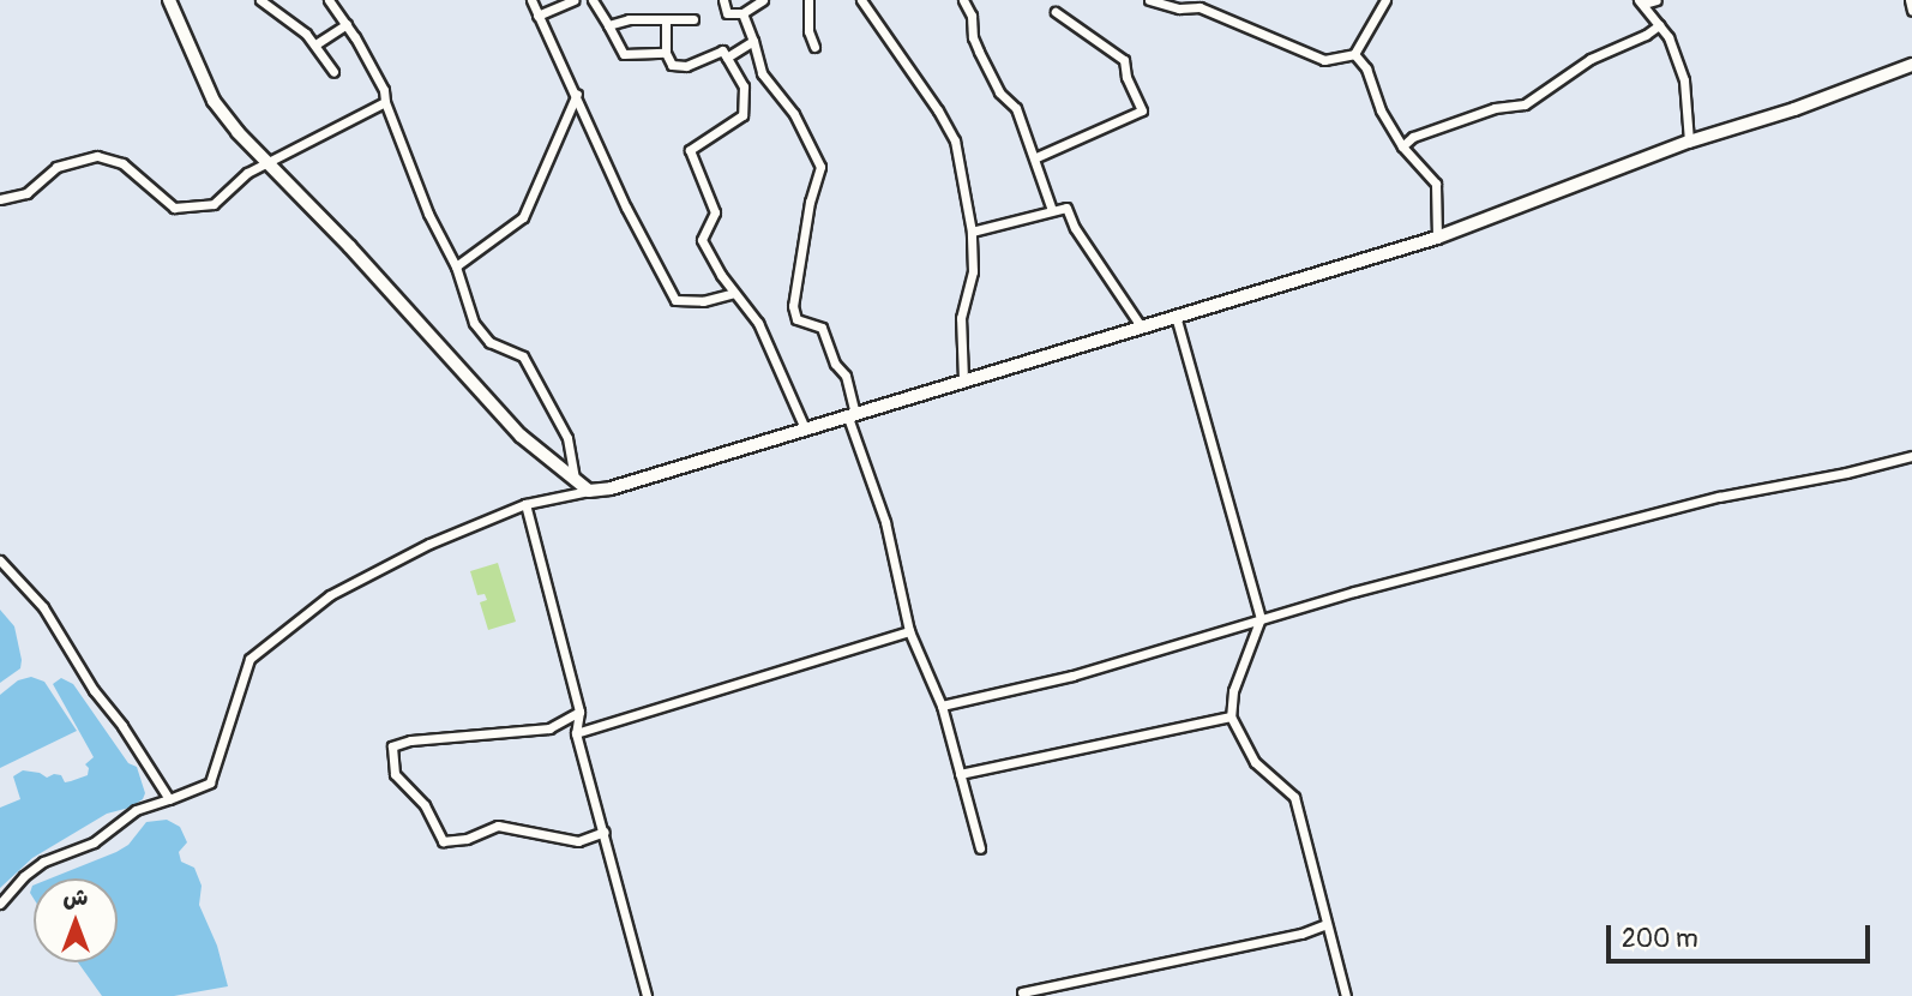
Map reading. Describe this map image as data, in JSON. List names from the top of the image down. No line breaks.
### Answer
{"scale_bar":"200 m","north":"top"}
